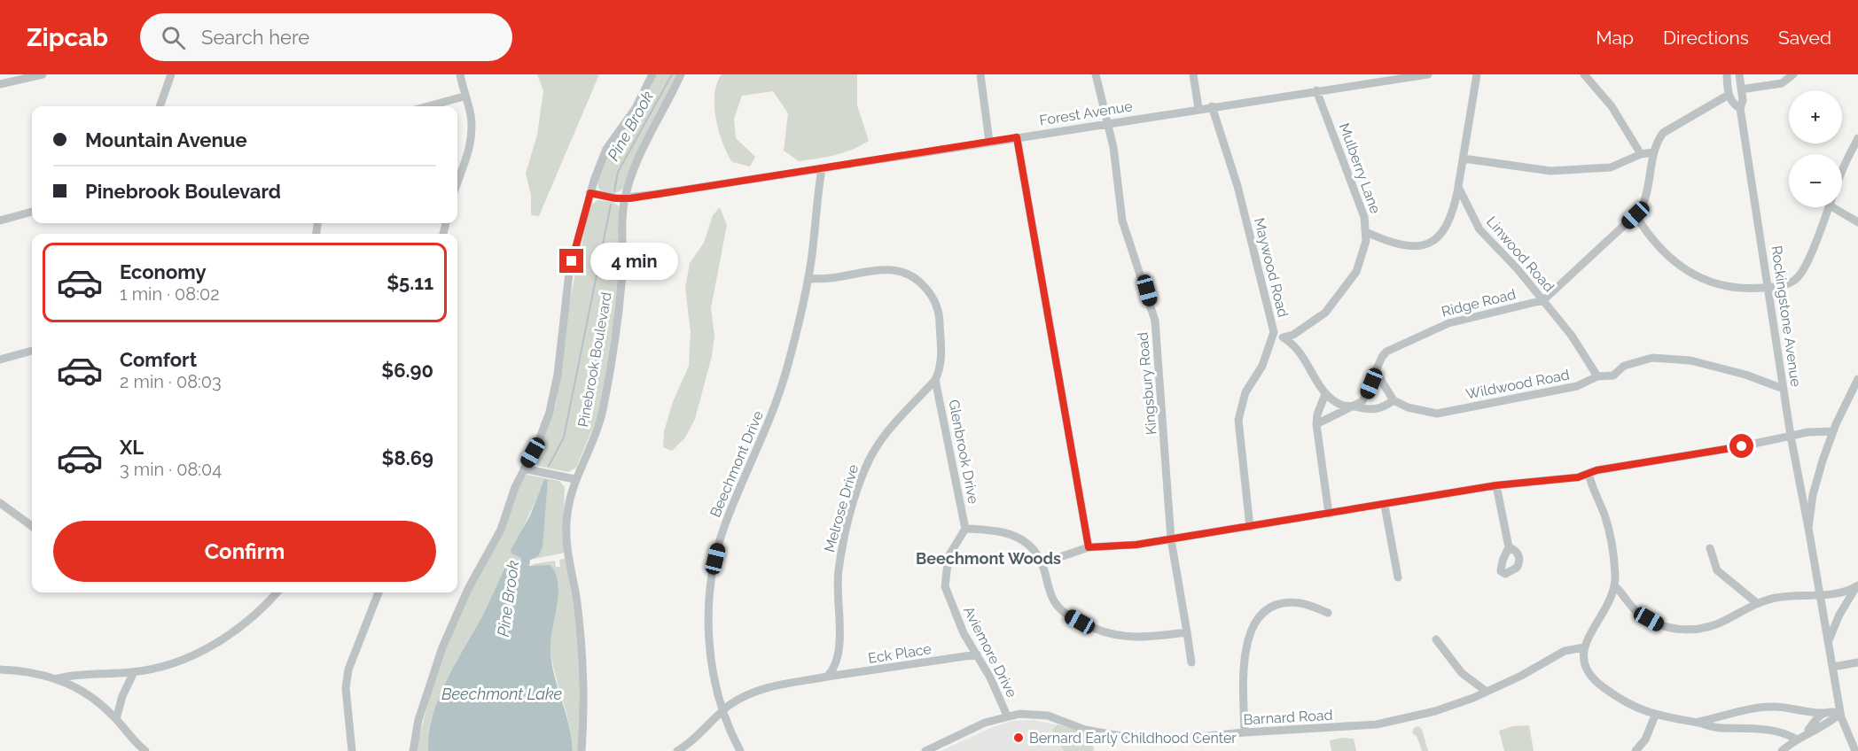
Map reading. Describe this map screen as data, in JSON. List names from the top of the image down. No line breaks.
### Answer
{"streets":{"street":["Forest Avenue","Mulberry Lane","Linwood Road","Maywood Road","Ridge Road","Rockingstone Avenue","Pinebrook Boulevard","Kingsbury Road","Wildwood Road","Glenbrook Drive","Beechmont Drive","Melrose Drive","Aviemore Drive","Eck Place","Barnard Road"]},"crossings":[["Forest Avenue","Mulberry Lane"],["Forest Avenue","Maywood Road"],["Forest Avenue","Pinebrook Boulevard"],["Forest Avenue","Kingsbury Road"],["Forest Avenue","Beechmont Drive"],["Linwood Road","Ridge Road"],["Linwood Road","Wildwood Road"],["Rockingstone Avenue","Wildwood Road"],["Glenbrook Drive","Melrose Drive"],["Glenbrook Drive","Aviemore Drive"],["Melrose Drive","Eck Place"],["Aviemore Drive","Eck Place"],["Aviemore Drive","Barnard Road"]],"districts":["Beechmont Woods"],"water":["Pine Brook","Beechmont Lake"],"places":["Bernard Early Childhood Center"],"page":{"header":"Zipcab","search":"Search here","nav":["Map","Directions","Saved"],"map_buttons":["+","−"],"banner":["Mountain Avenue","Pinebrook Boulevard"],"bubble":"4 min","list":[{"name":"Economy","note":"1 min · 08:02","value":"$5.11"},{"name":"Comfort","note":"2 min · 08:03","value":"$6.90"},{"name":"XL","note":"3 min · 08:04","value":"$8.69"}],"buttons":"Confirm"}}
